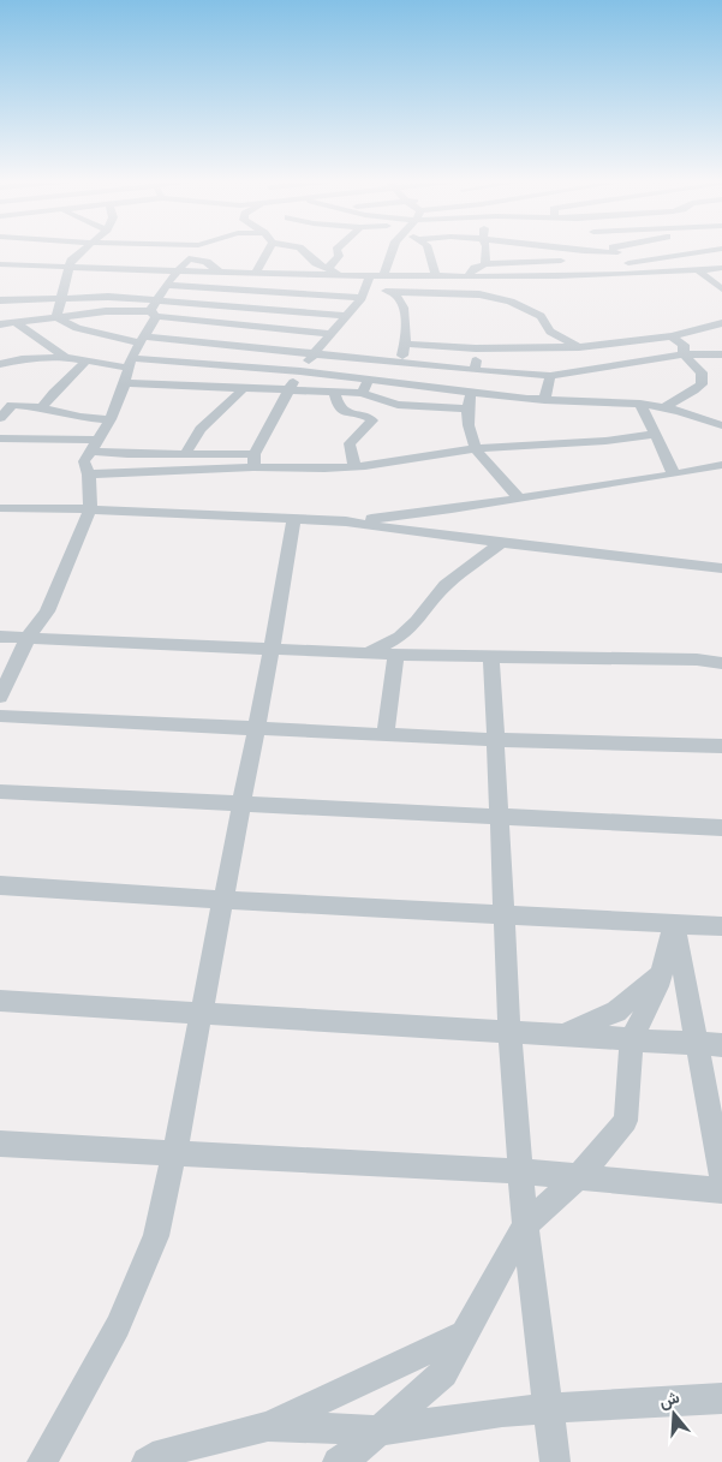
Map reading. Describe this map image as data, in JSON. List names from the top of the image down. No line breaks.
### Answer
{"north":"top"}
